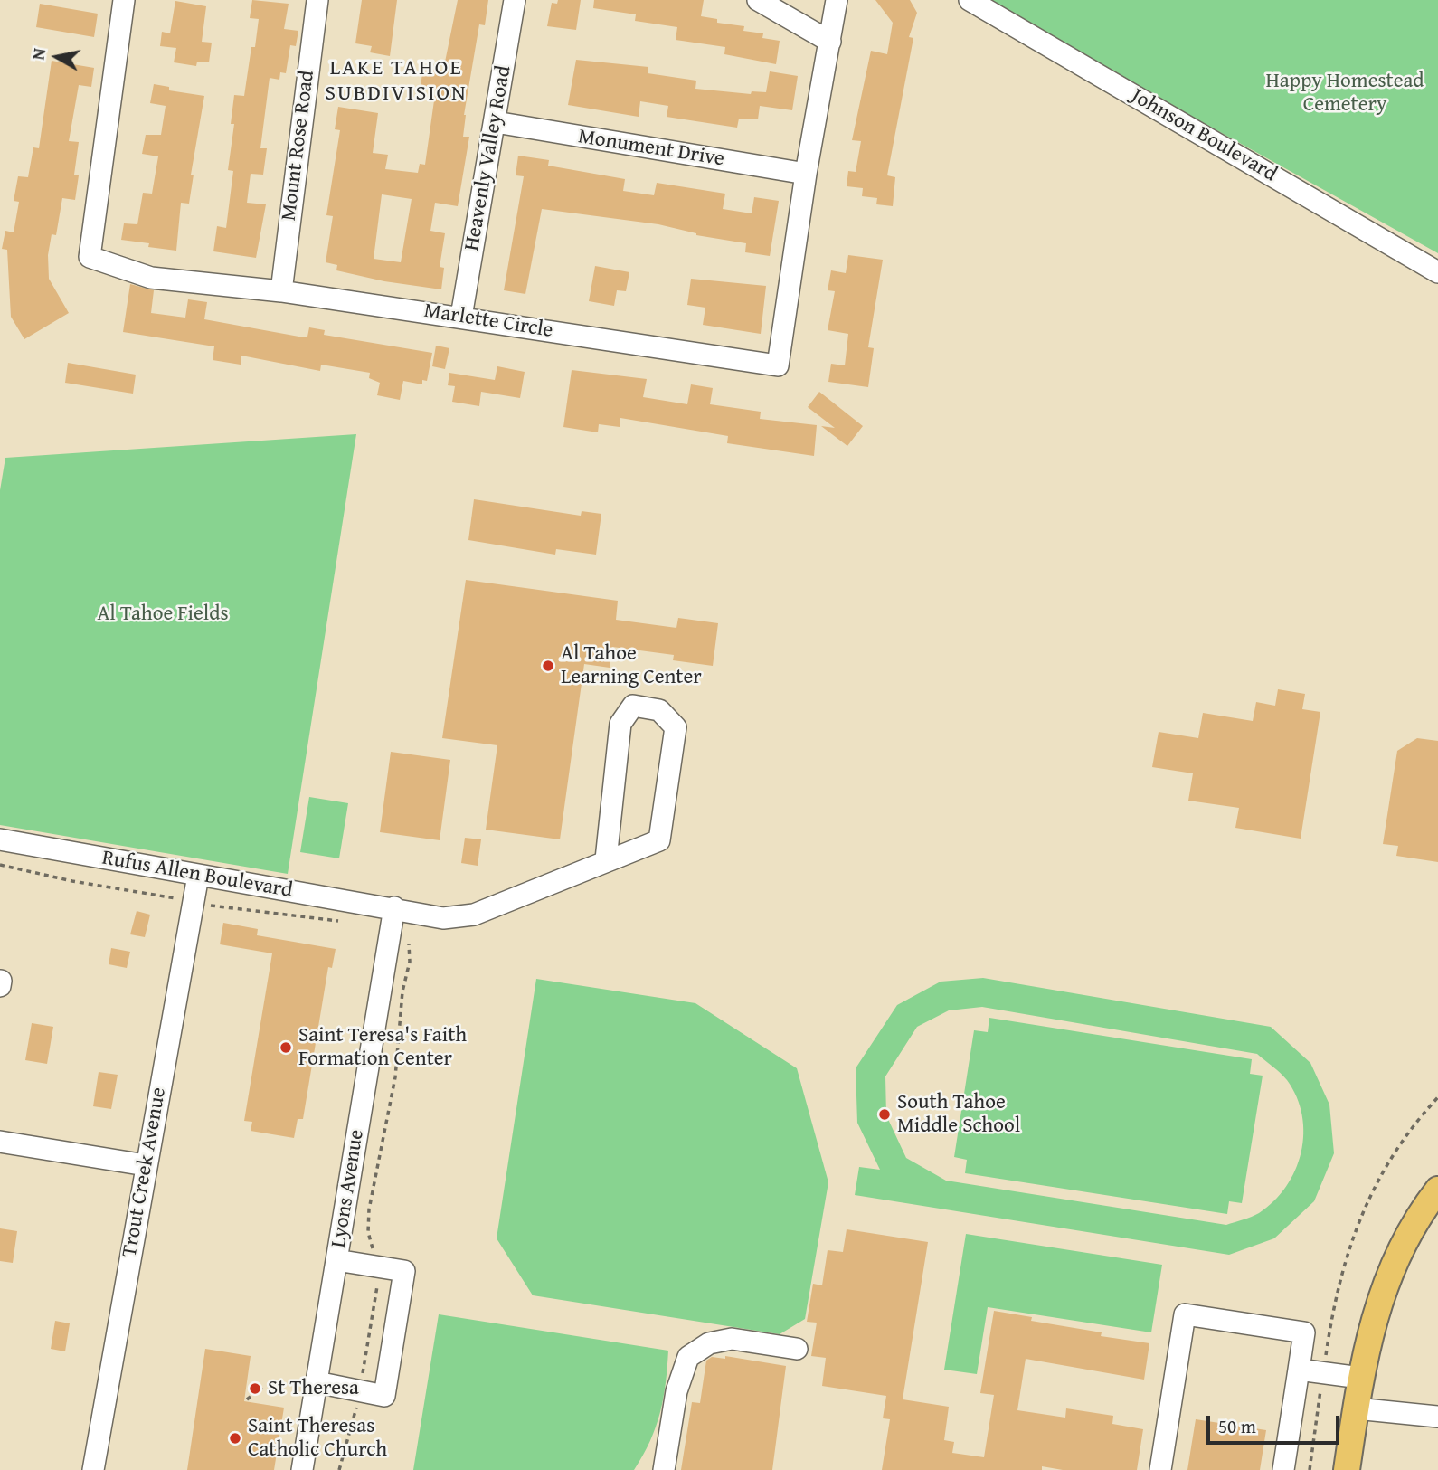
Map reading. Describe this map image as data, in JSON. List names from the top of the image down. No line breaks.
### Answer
{"streets":{"street":["Johnson Boulevard","Mount Rose Road","Monument Drive","Heavenly Valley Road","Marlette Circle","Rufus Allen Boulevard","Trout Creek Avenue","Lyons Avenue"]},"crossings":[["Mount Rose Road","Marlette Circle"],["Monument Drive","Heavenly Valley Road"],["Monument Drive","Marlette Circle"],["Heavenly Valley Road","Marlette Circle"],["Rufus Allen Boulevard","Trout Creek Avenue"],["Rufus Allen Boulevard","Lyons Avenue"]],"districts":["LAKE TAHOE SUBDIVISION"],"parks":["Happy Homestead Cemetery","Al Tahoe Fields"],"places":["Al Tahoe Learning Center","Saint Teresa's Faith Formation Center","South Tahoe Middle School","St Theresa","Saint Theresas Catholic Church"],"scale_bar":"50 m","north":"left"}
